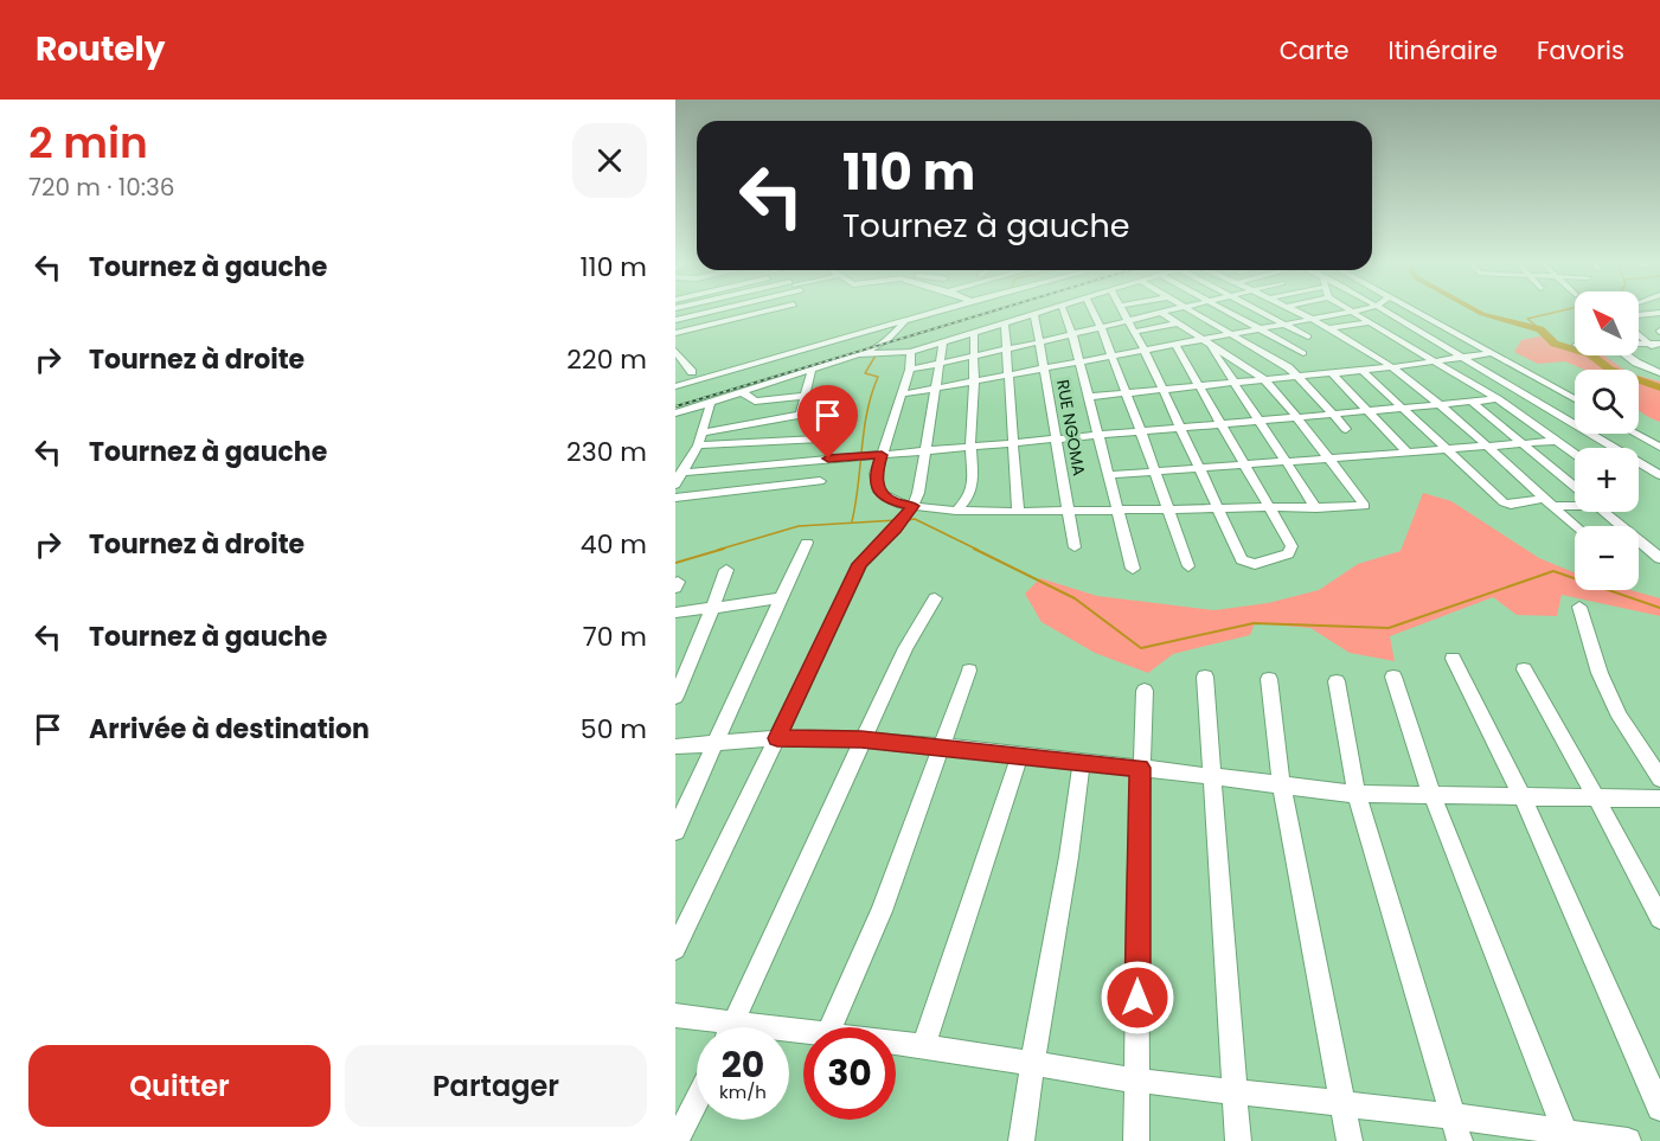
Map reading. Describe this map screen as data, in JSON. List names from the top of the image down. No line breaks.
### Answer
{"streets":{"street":["RUE NGOMA"]},"north":"top left","page":{"header":"Routely","nav":["Carte","Itinéraire","Favoris"],"heading":["2 min","720 m · 10:36"],"turn":["110 m","Tournez à gauche"],"list":[{"name":"Tournez à gauche","value":"110 m"},{"name":"Tournez à droite","value":"220 m"},{"name":"Tournez à gauche","value":"230 m"},{"name":"Tournez à droite","value":"40 m"},{"name":"Tournez à gauche","value":"70 m"},{"name":"Arrivée à destination","value":"50 m"}],"map_buttons":["+","−"],"speed":"20 km/h","limit":"30","buttons":["Quitter","Partager"]}}
